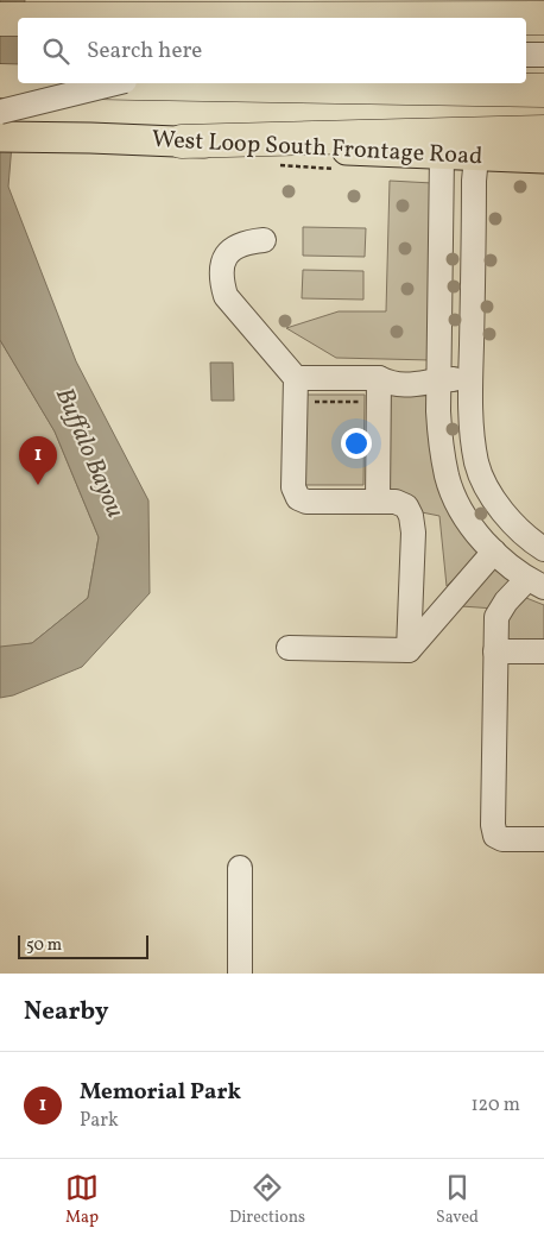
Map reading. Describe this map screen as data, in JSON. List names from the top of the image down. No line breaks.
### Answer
{"streets":{"main road":["West Loop South Frontage Road"]},"water":["Buffalo Bayou"],"scale_bar":"50 m","page":{"search":"Search here","pins":"1","scale":"50 m","heading":"Nearby","list":[{"mark":"1","name":"Memorial Park","note":"Park","value":"120 m"}],"nav":["Map","Directions","Saved"]}}
